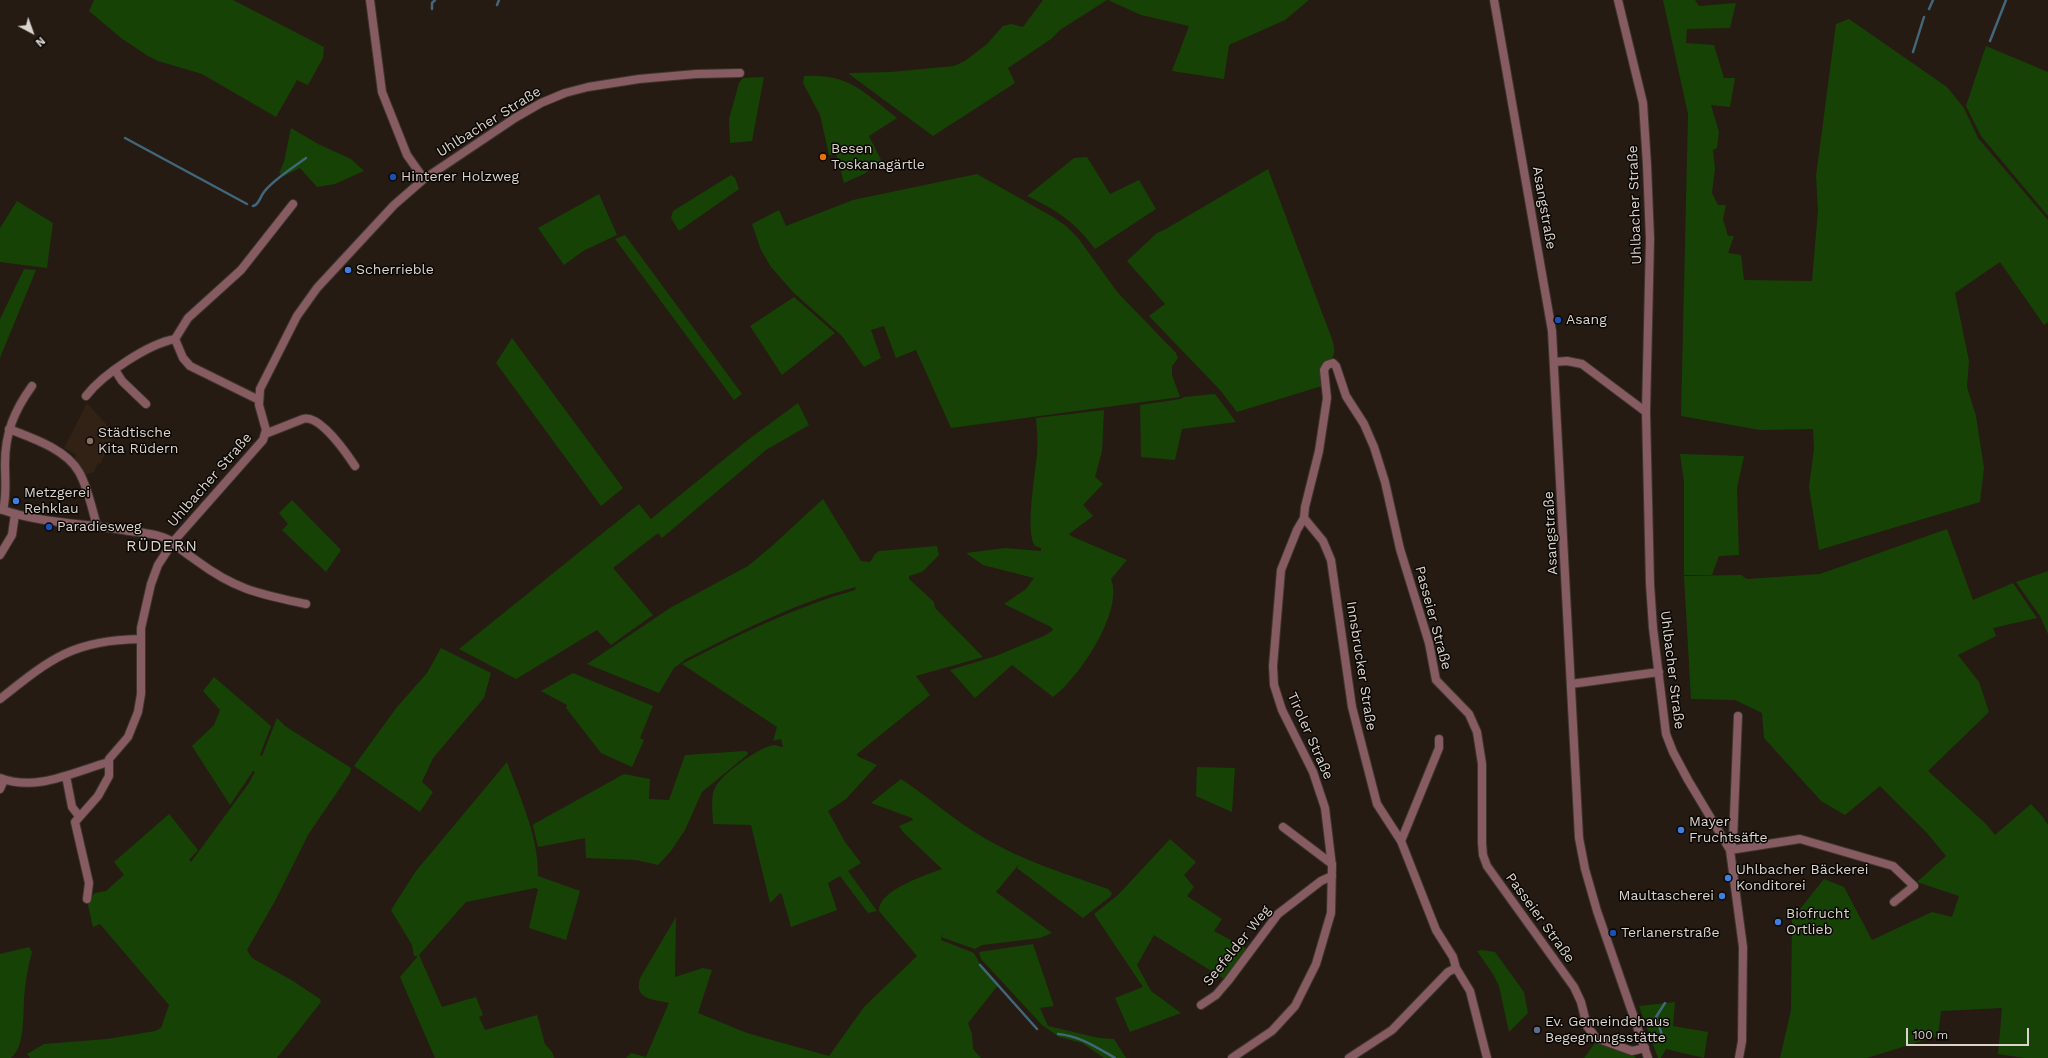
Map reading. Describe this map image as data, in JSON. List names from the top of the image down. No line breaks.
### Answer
{"streets":{"street":["Uhlbacher Straße","Asangstraße","Passeier Straße","Innsbrucker Straße","Tiroler Straße","Seefelder Weg"]},"crossings":[["Asangstraße","Passeier Straße"],["Passeier Straße","Innsbrucker Straße"],["Passeier Straße","Tiroler Straße"],["Tiroler Straße","Seefelder Weg"]],"districts":["RÜDERN"],"places":["Besen Toskanagärtle","Hinterer Holzweg","Scherrieble","Asang","Städtische Kita Rüdern","Metzgerei Rehklau","Paradiesweg","Mayer Fruchtsäfte","Uhlbacher Bäckerei Konditorei","Maultascherei","Biofrucht Ortlieb","Terlanerstraße","Ev. Gemeindehaus Begegnungsstätte"],"scale_bar":"100 m","north":"bottom right"}
